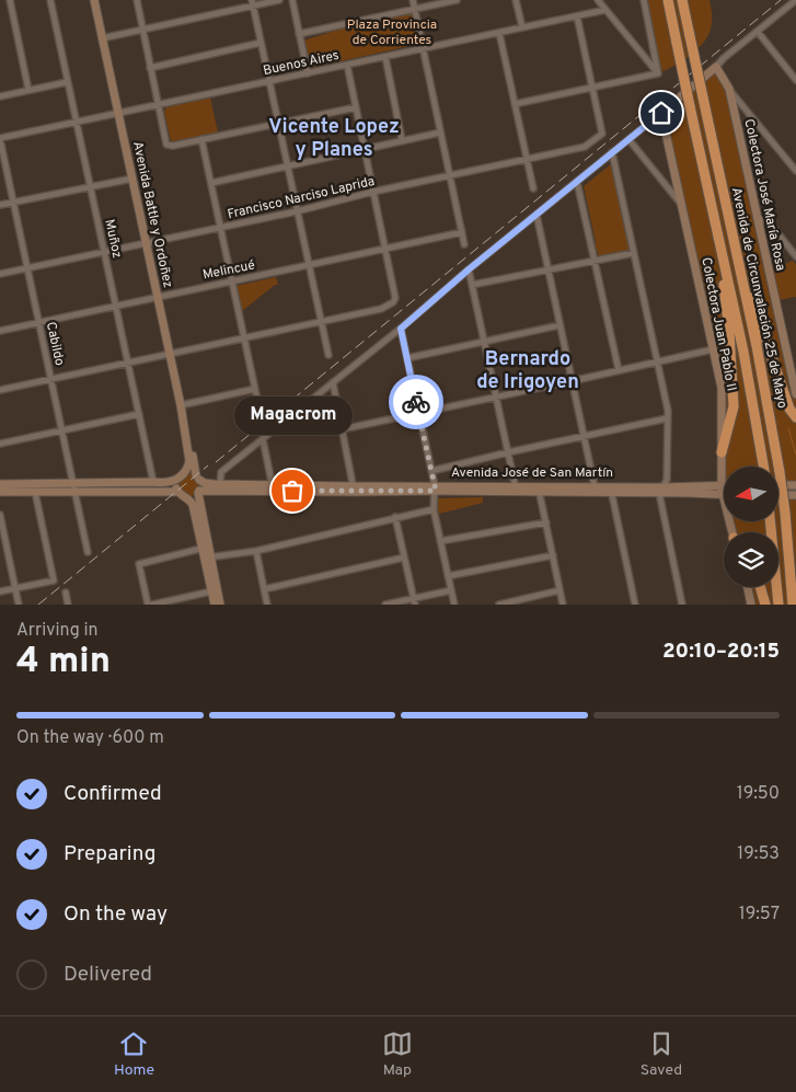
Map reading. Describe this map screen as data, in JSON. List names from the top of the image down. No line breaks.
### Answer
{"streets":{"highway":["Avenida de Circunvalación 25 de Mayo"],"main road":["Colectora José María Rosa","Avenida Battle y Ordoñez","Colectora Juan Pablo II","Avenida José de San Martín"],"street":["Buenos Aires","Francisco Narciso Laprida","Muñoz","Melincué","Cabildo"]},"crossings":[["Buenos Aires","Avenida Battle y Ordoñez"],["Buenos Aires","Muñoz"],["Buenos Aires","Cabildo"],["Francisco Narciso Laprida","Avenida Battle y Ordoñez"],["Francisco Narciso Laprida","Muñoz"],["Francisco Narciso Laprida","Cabildo"],["Avenida Battle y Ordoñez","Melincué"],["Avenida Battle y Ordoñez","Avenida José de San Martín"],["Muñoz","Melincué"],["Melincué","Cabildo"],["Colectora Juan Pablo II","Avenida José de San Martín"]],"districts":["Vicente Lopez y Planes","Bernardo de Irigoyen"],"parks":["Plaza Provincia de Corrientes"],"places":["Magacrom"],"north":"left","page":{"bubble":"Magacrom","heading":["4 min","Arriving in","20:10–20:15"],"bar":"On the way · 600 m","list":[["Confirmed","19:50"],["Preparing","19:53"],["On the way","19:57"],"Delivered"],"tabs":["Home","Map","Saved"]}}
